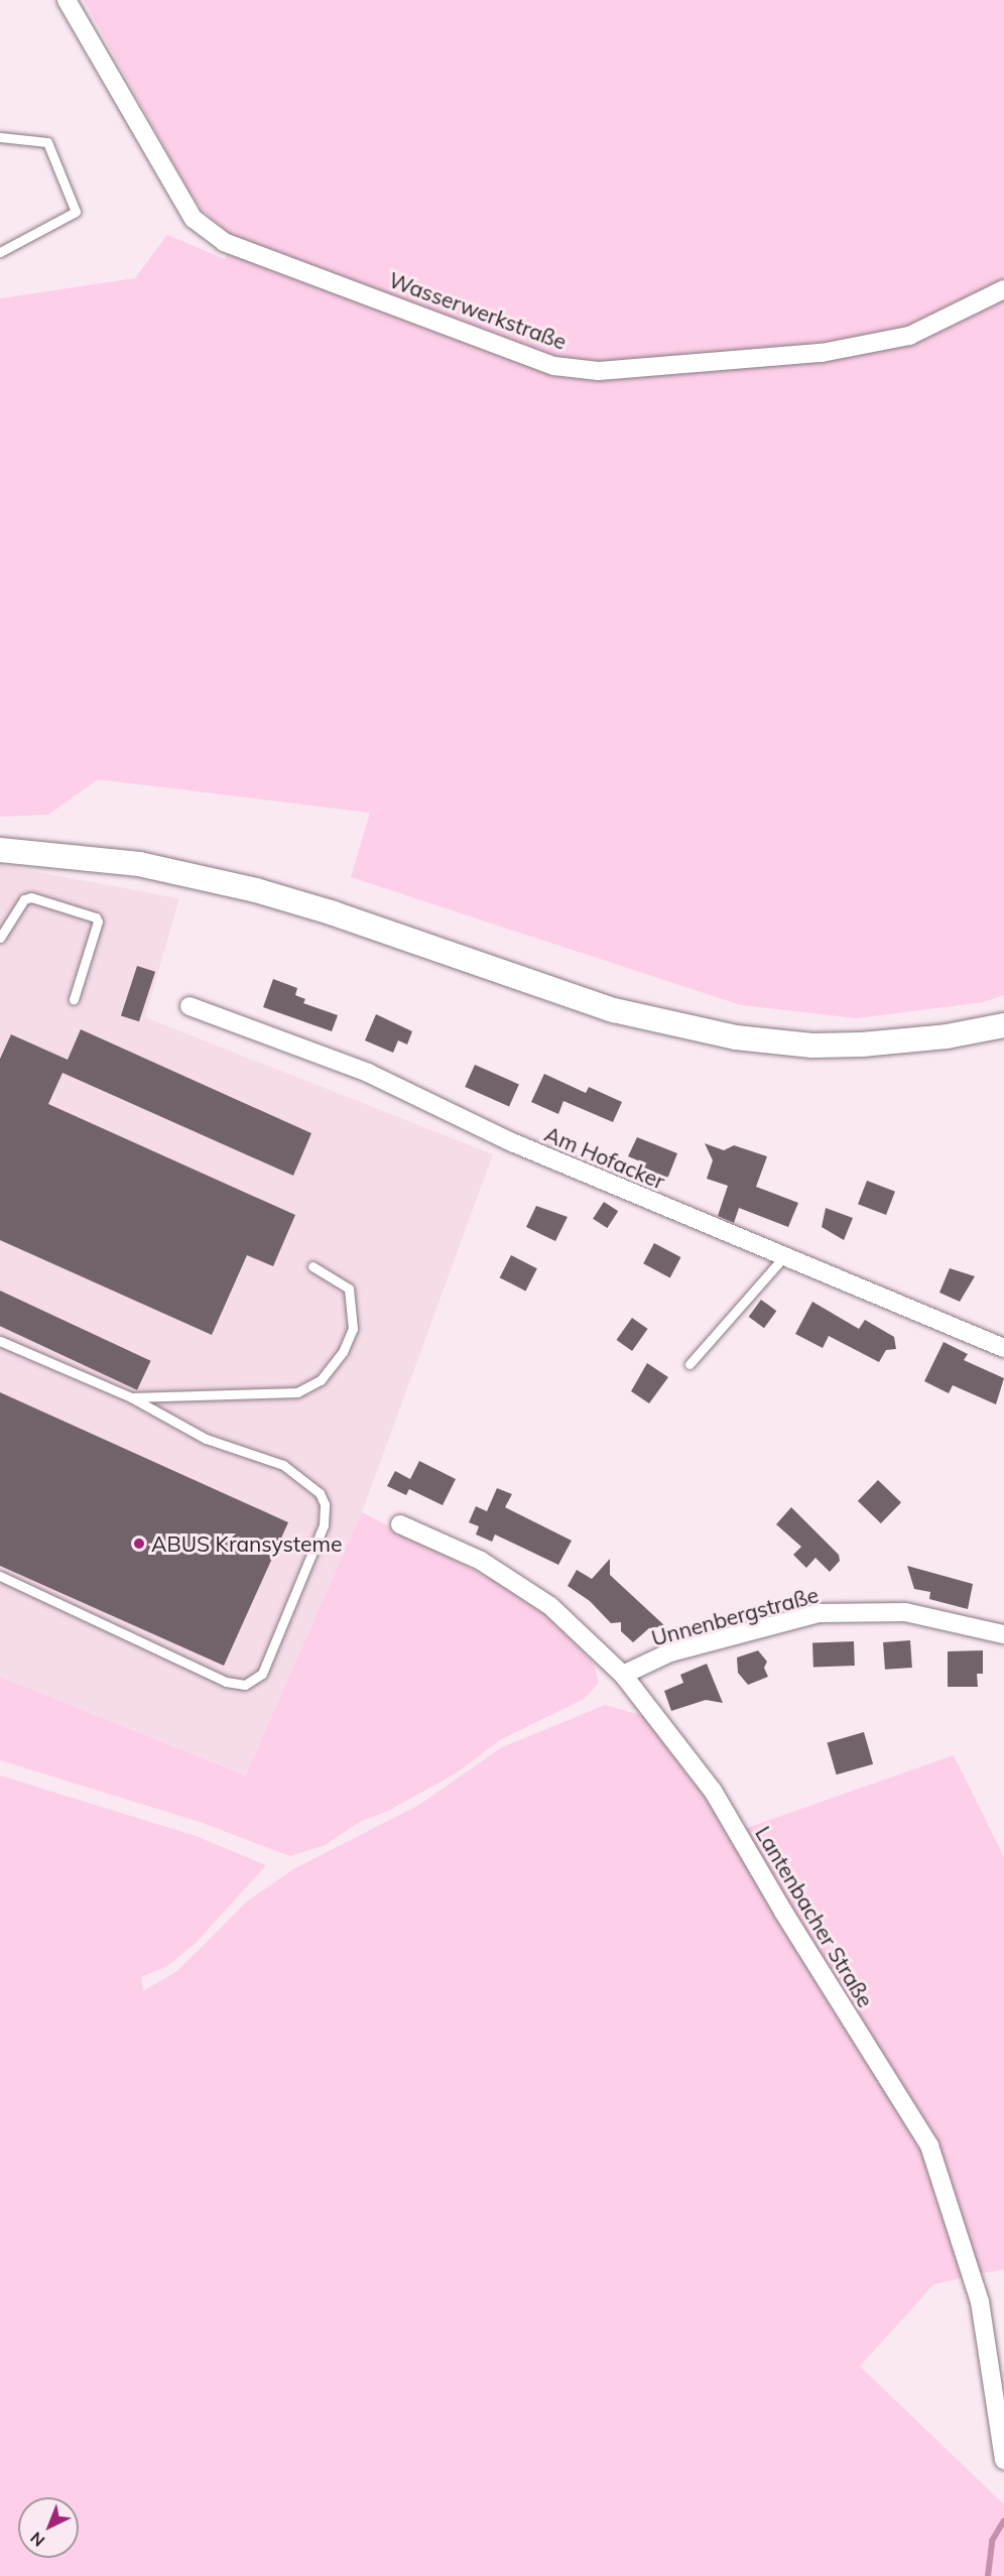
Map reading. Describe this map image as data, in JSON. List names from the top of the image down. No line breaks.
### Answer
{"streets":{"street":["Wasserwerkstraße","Am Hofacker","Unnenbergstraße","Lantenbacher Straße"]},"crossings":[["Unnenbergstraße","Lantenbacher Straße"]],"places":["ABUS Kransysteme"],"north":"bottom left"}
